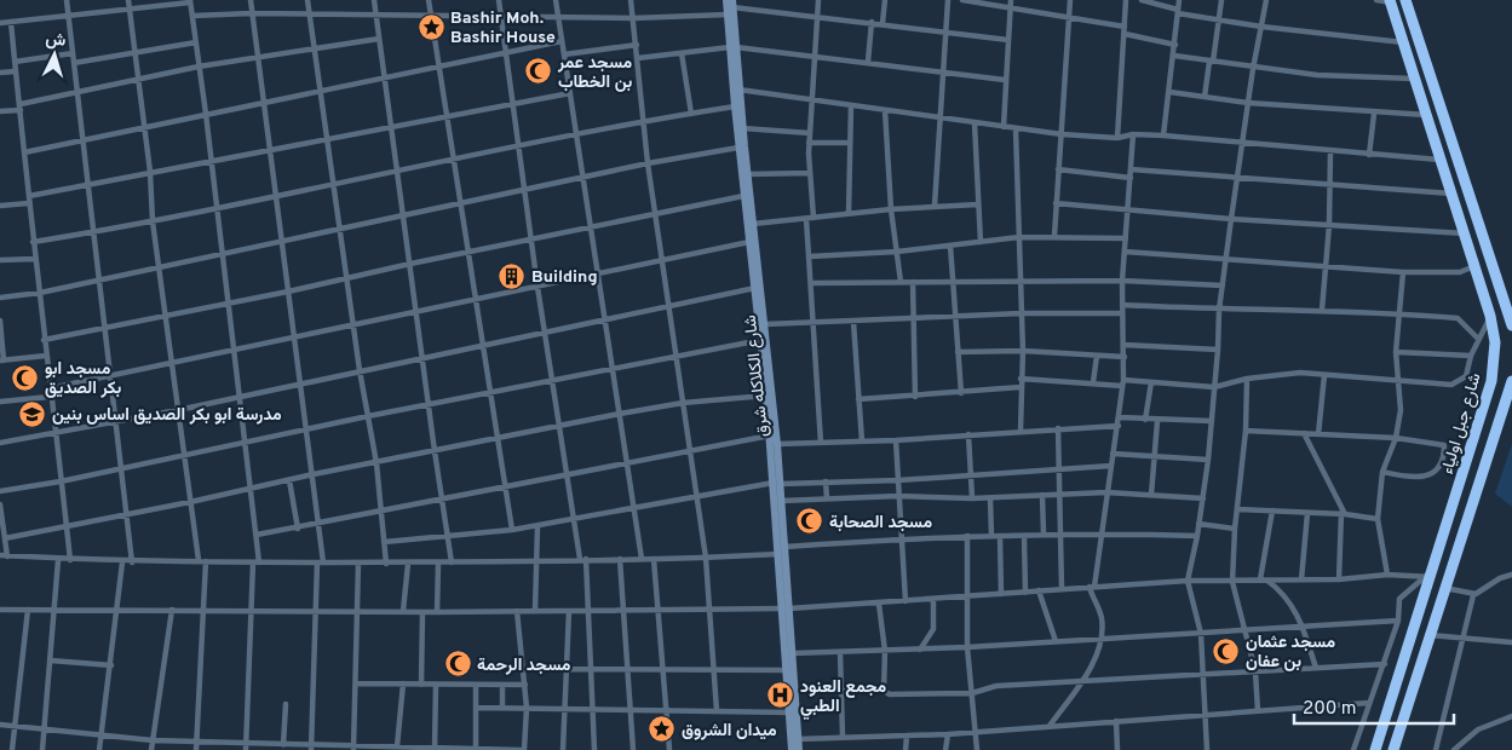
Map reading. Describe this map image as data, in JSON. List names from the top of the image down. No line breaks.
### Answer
{"streets":{"highway":["شارع جبل اولياء"],"street":["شارع الكلاكله شرق"]},"places":{"place":["Bashir Moh. Bashir House","ميدان الشروق"],"mosque":["مسجد عمر بن الخطاب","مسجد ابو بكر الصديق","مسجد الصحابة","مسجد عثمان بن عفان","مسجد الرحمة"],"building":["Building"],"school or university":["مدرسة ابو بكر الصديق اساس بنين"],"hospital":["مجمع العنود الطبي"]},"scale_bar":"200 m","north":"top"}
